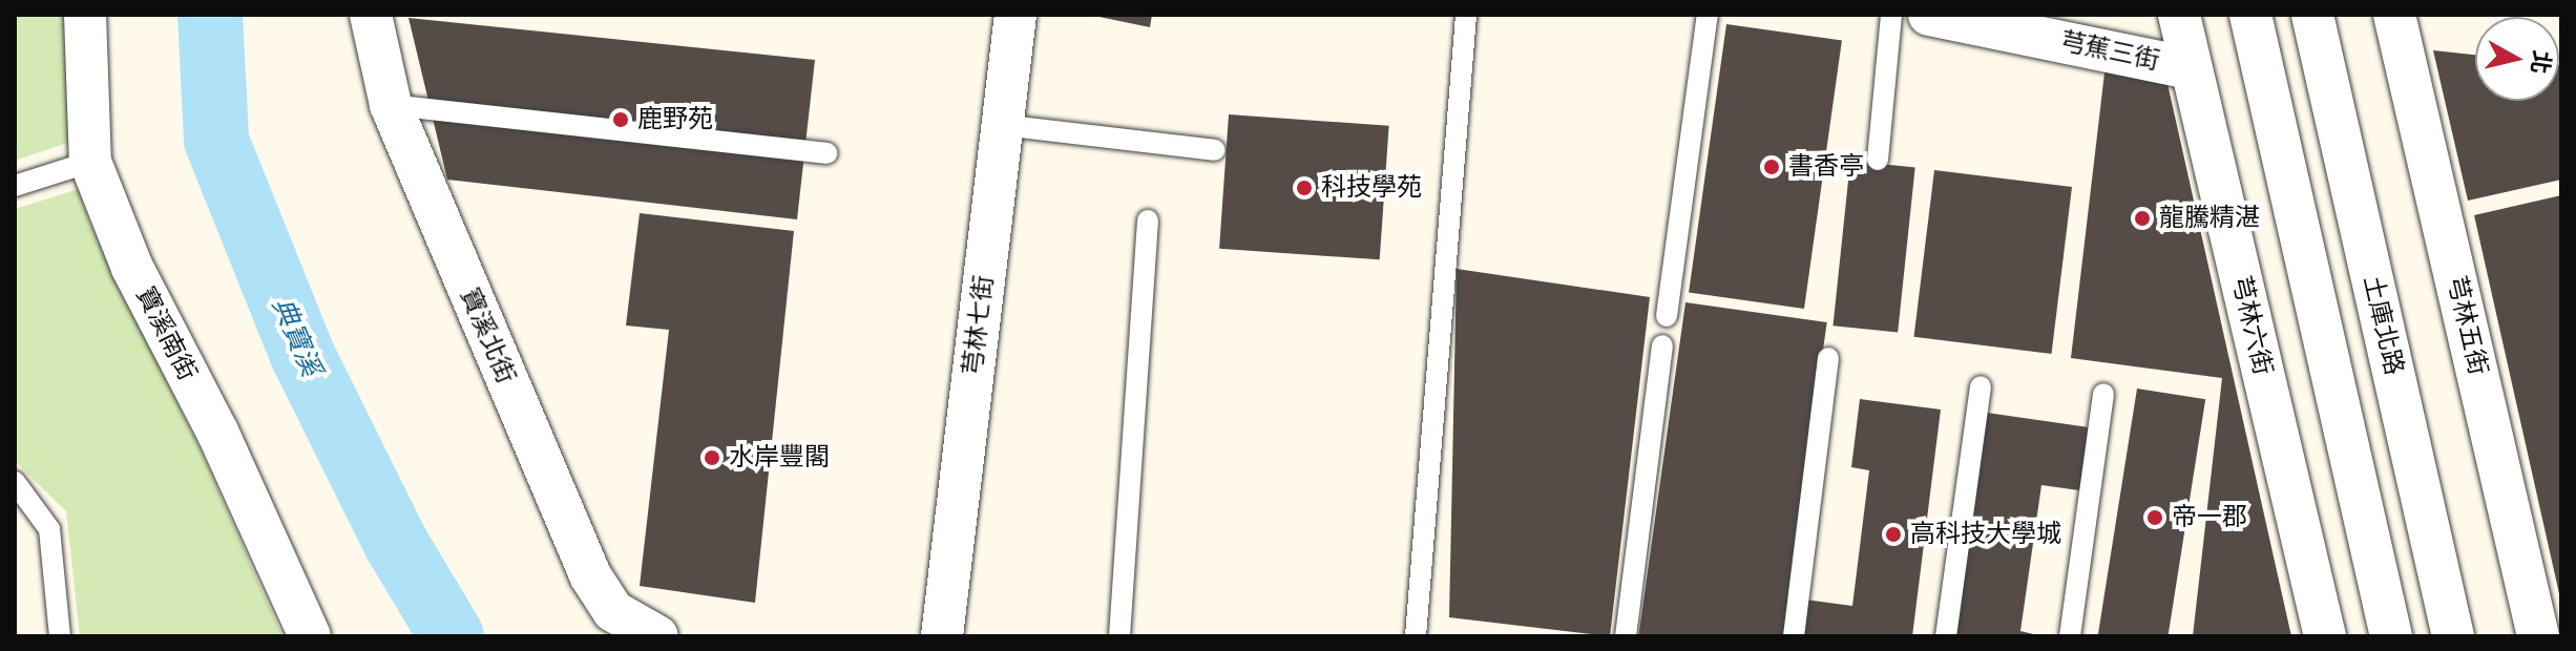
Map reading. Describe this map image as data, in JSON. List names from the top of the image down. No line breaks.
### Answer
{"streets":{"street":["芎蕉三街","芎林七街","芎林六街","土庫北路","芎林五街","寶溪南街","寶溪北街"]},"crossings":[["芎蕉三街","芎林六街"]],"water":["典寶溪"],"places":["鹿野苑","書香亭","科技學苑","龍騰精湛","水岸豐閣","帝一郡","高科技大學城"],"north":"right"}
